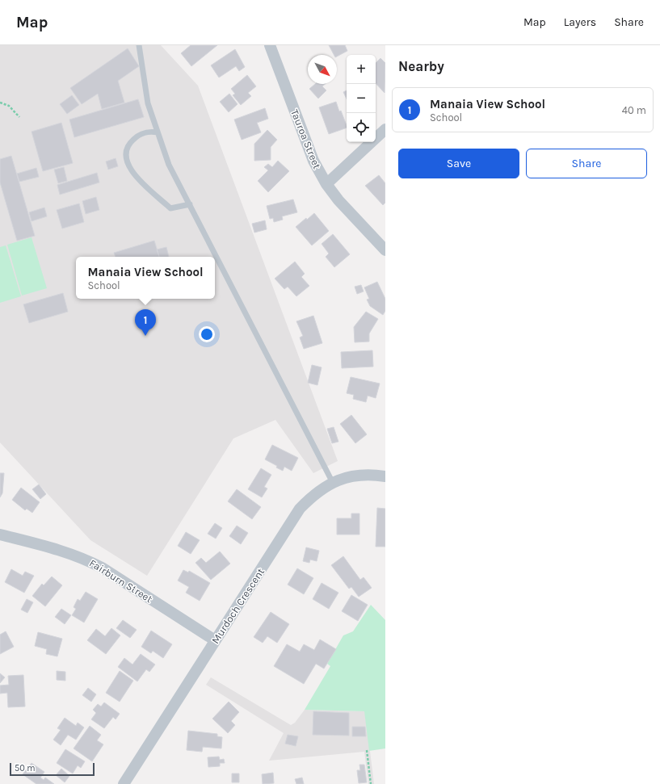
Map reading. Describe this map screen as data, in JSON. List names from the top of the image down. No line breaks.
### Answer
{"streets":{"street":["Tauroa Street","Fairburn Street","Murdoch Crescent"]},"crossings":[["Fairburn Street","Murdoch Crescent"]],"scale_bar":"50 m","north":"bottom right","page":{"header":"Map","nav":["Map","Layers","Share"],"heading":"Nearby","map_buttons":["+","−"],"list":[{"mark":"1","name":"Manaia View School","note":"School","value":"40 m"}],"buttons":["Save","Share"],"popup":["Manaia View School","School"],"pins":"1","scale":"50 m"}}
